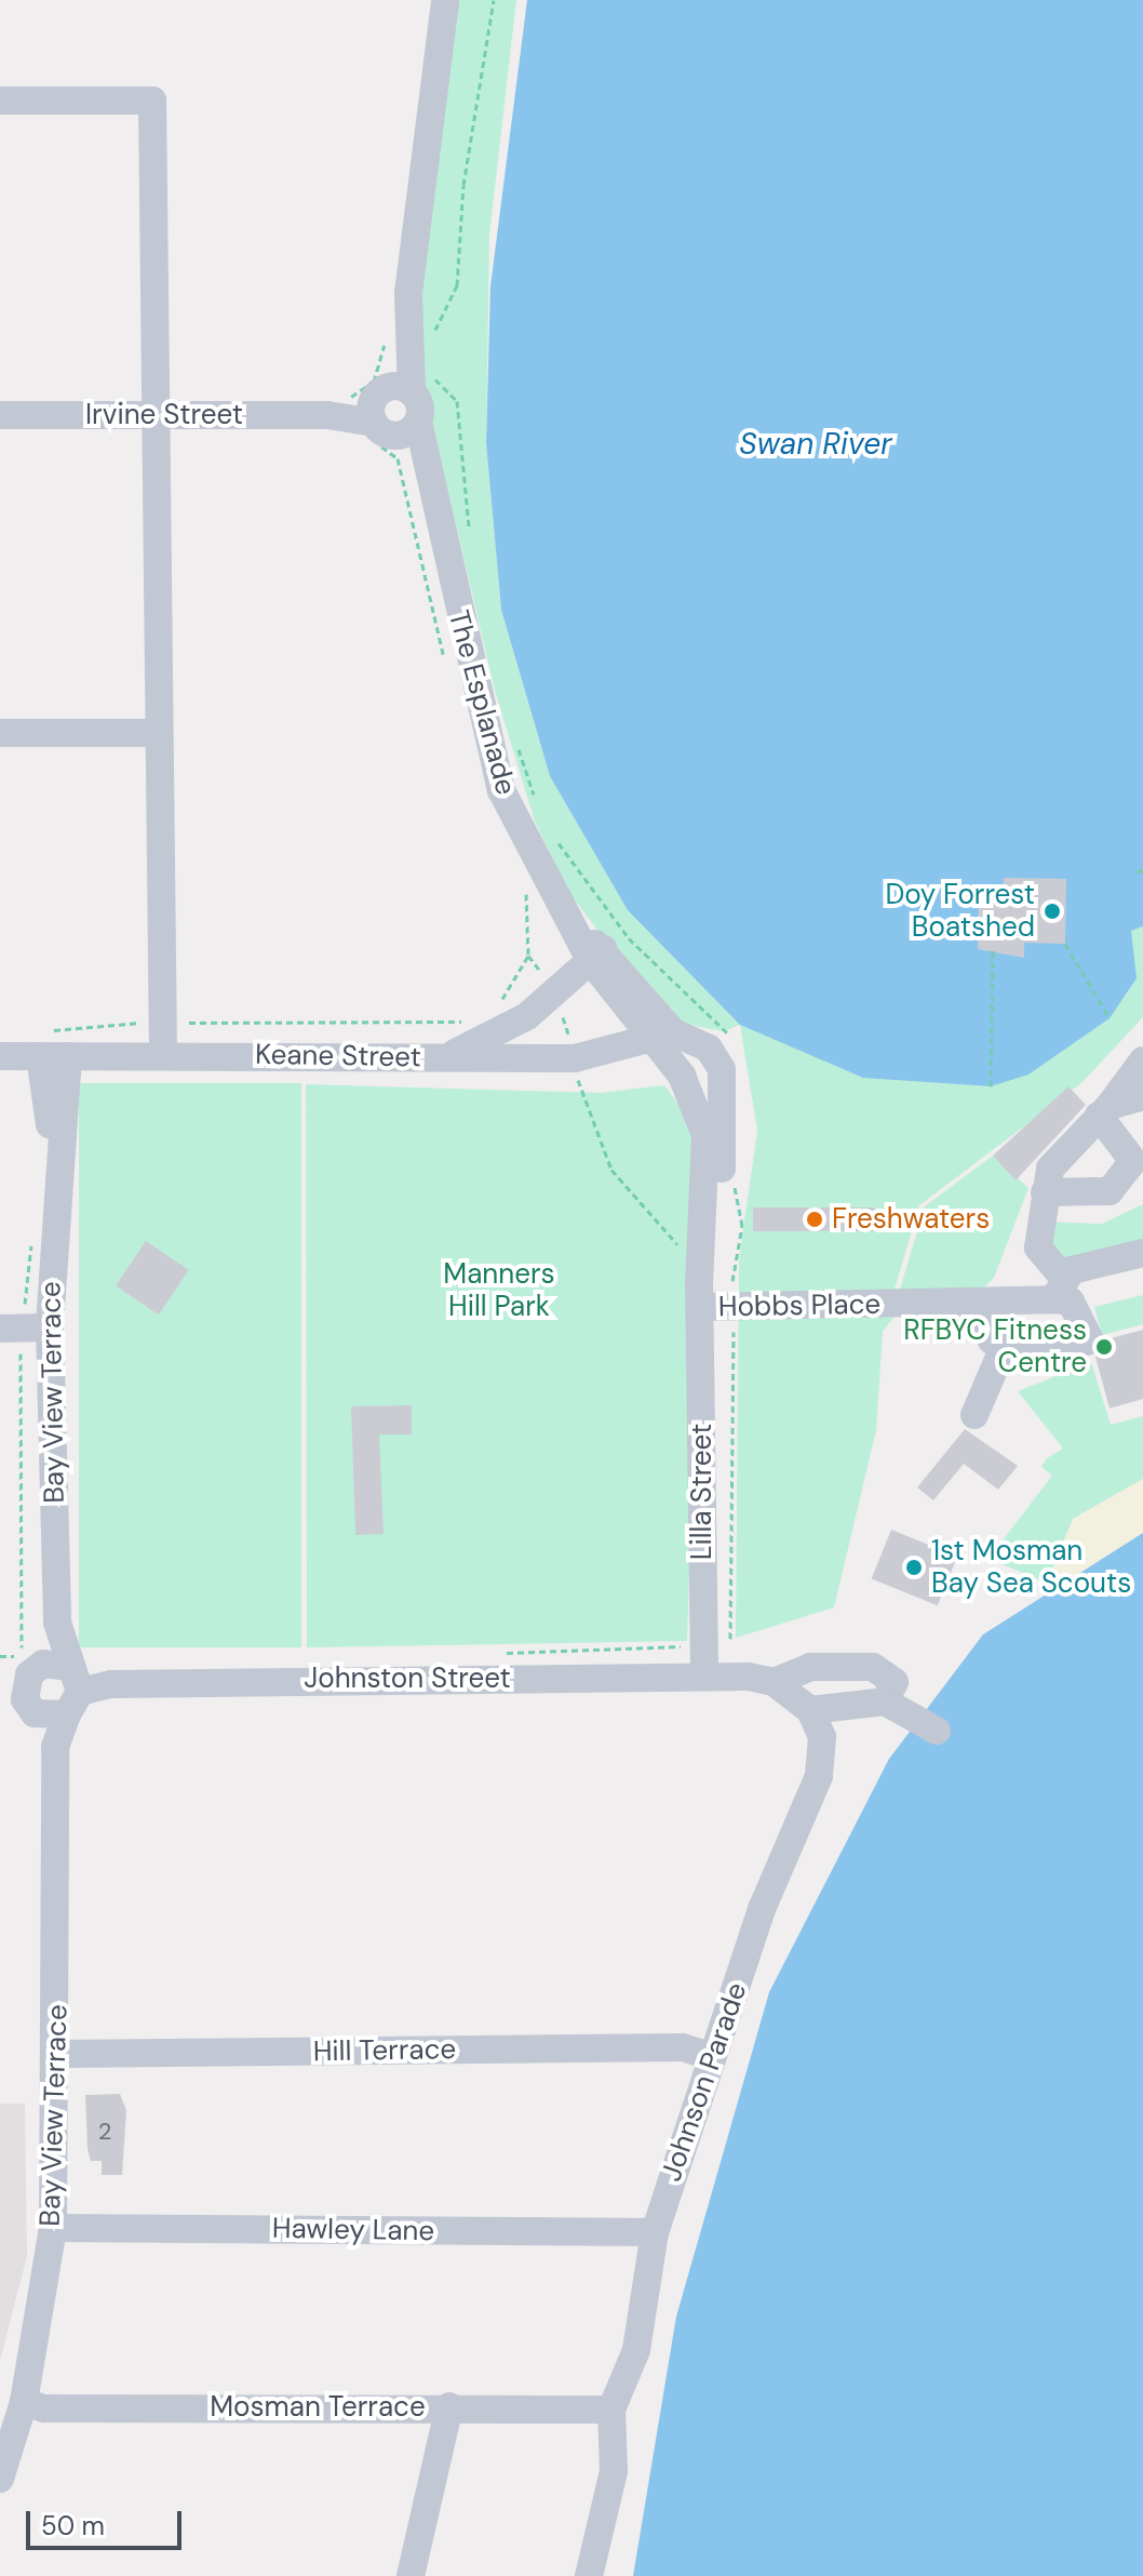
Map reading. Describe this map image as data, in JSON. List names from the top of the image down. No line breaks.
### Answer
{"streets":{"street":["Irvine Street","The Esplanade","Keane Street","Hobbs Place","Bay View Terrace","Lilla Street","Johnston Street","Hill Terrace","Johnson Parade","Hawley Lane","Mosman Terrace"]},"crossings":[["Irvine Street","The Esplanade"],["The Esplanade","Keane Street"],["The Esplanade","Lilla Street"],["Keane Street","Bay View Terrace"],["Keane Street","Lilla Street"],["Hobbs Place","Lilla Street"],["Bay View Terrace","Johnston Street"],["Bay View Terrace","Hill Terrace"],["Bay View Terrace","Hawley Lane"],["Bay View Terrace","Mosman Terrace"],["Lilla Street","Johnston Street"],["Hill Terrace","Johnson Parade"],["Johnson Parade","Hawley Lane"],["Johnson Parade","Mosman Terrace"]],"water":["Swan River"],"parks":["Manners Hill Park"],"places":["Doy Forrest Boatshed","Freshwaters","RFBYC Fitness Centre","1st Mosman Bay Sea Scouts"],"house_numbers":["2"],"scale_bar":"50 m"}
